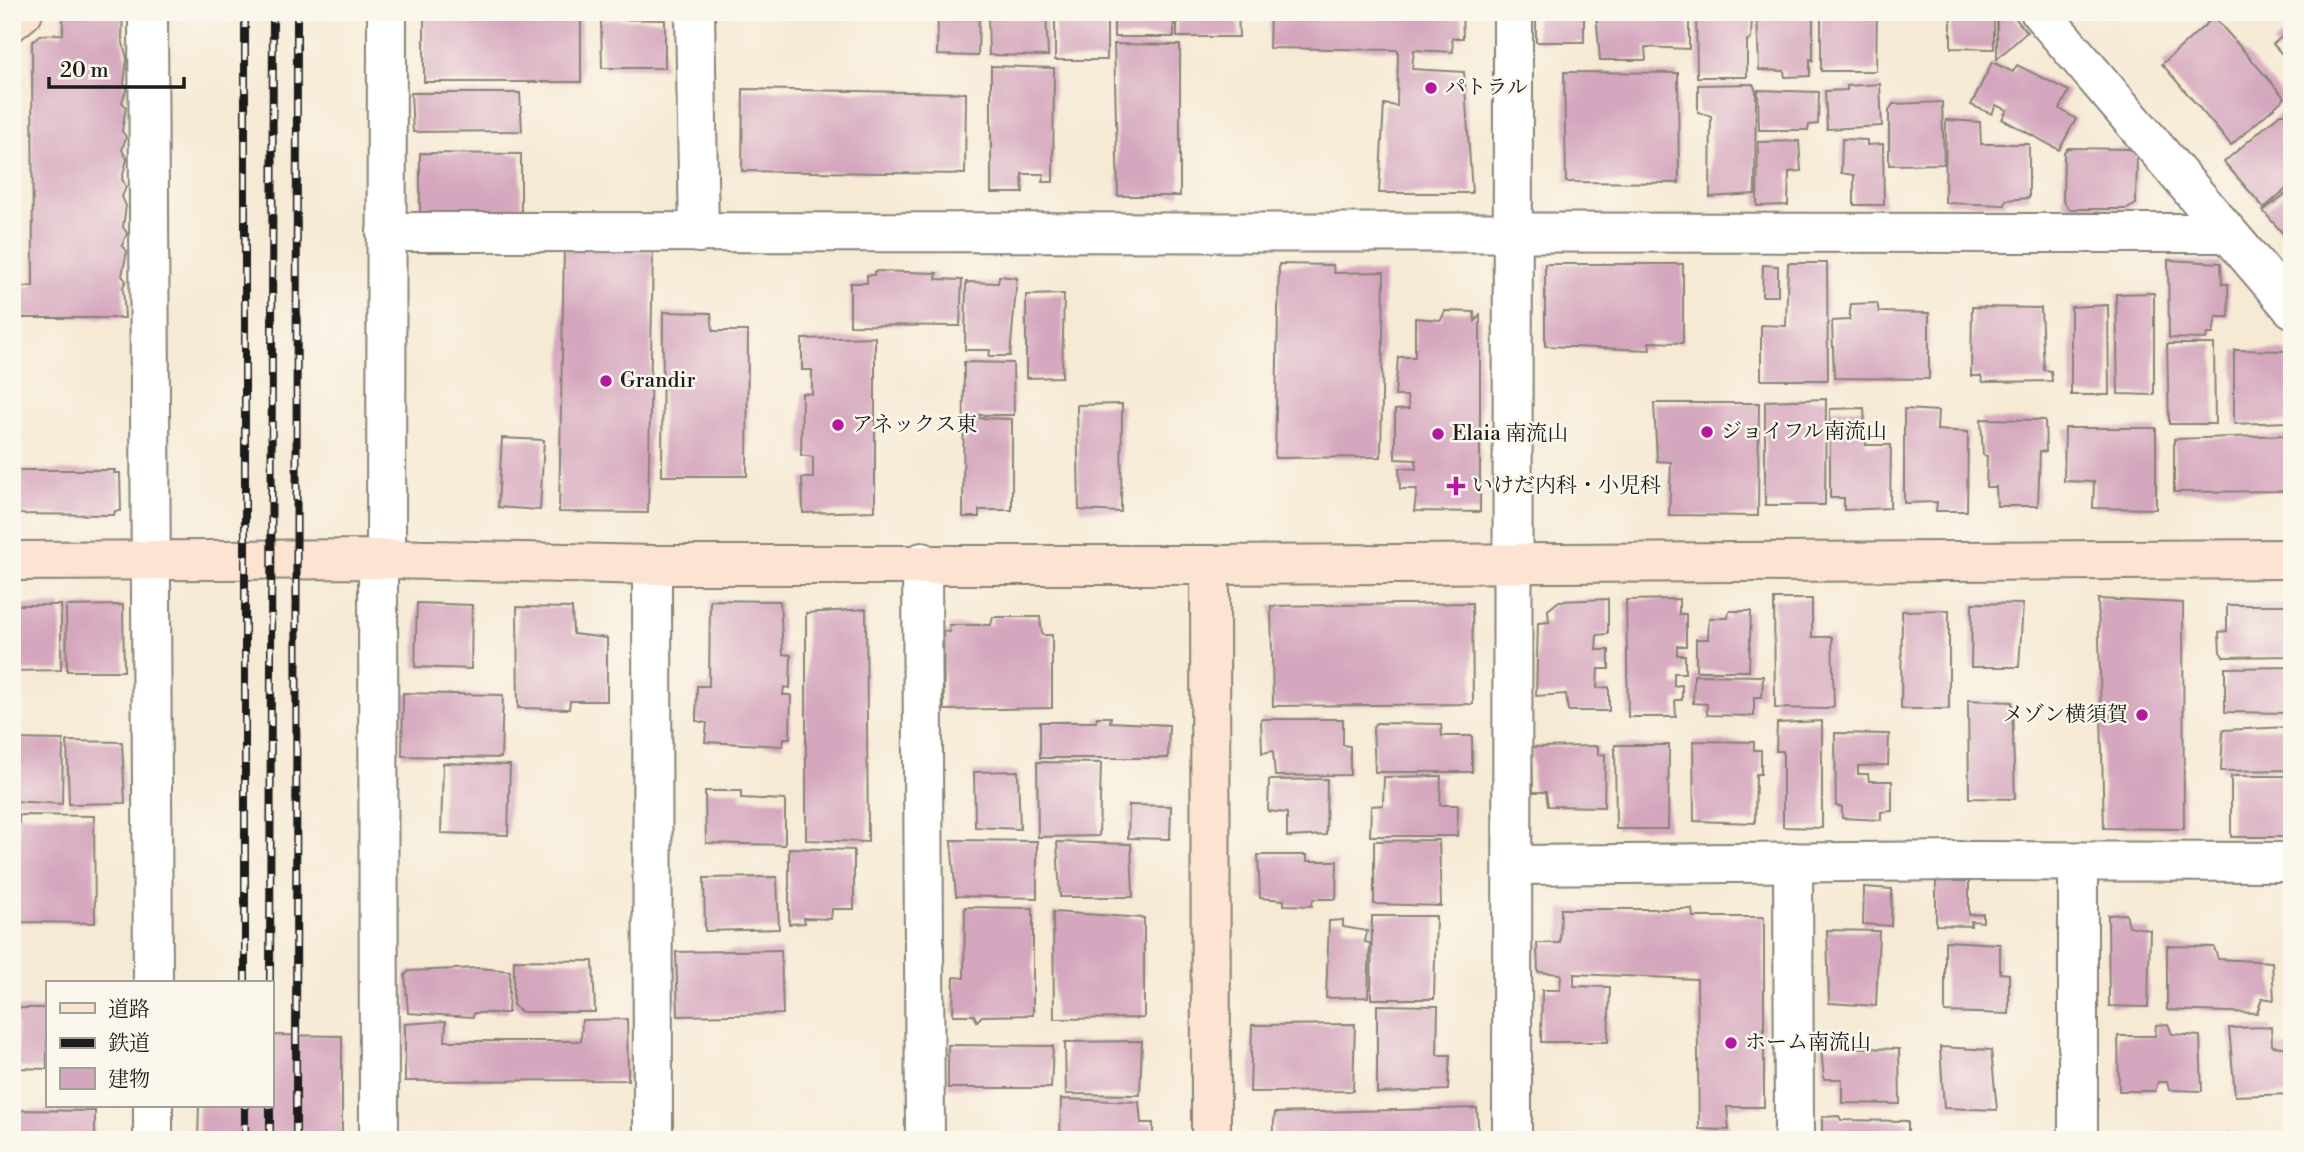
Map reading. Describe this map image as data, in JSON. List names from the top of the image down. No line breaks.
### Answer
{"places":{"other":["パトラル","Grandir","アネックス東","ジョイフル南流山","Elaia 南流山","メゾン横須賀","ホーム南流山"],"health":["いけだ内科・小児科"]},"legend":["道路","鉄道","建物"],"scale_bar":"20 m"}
